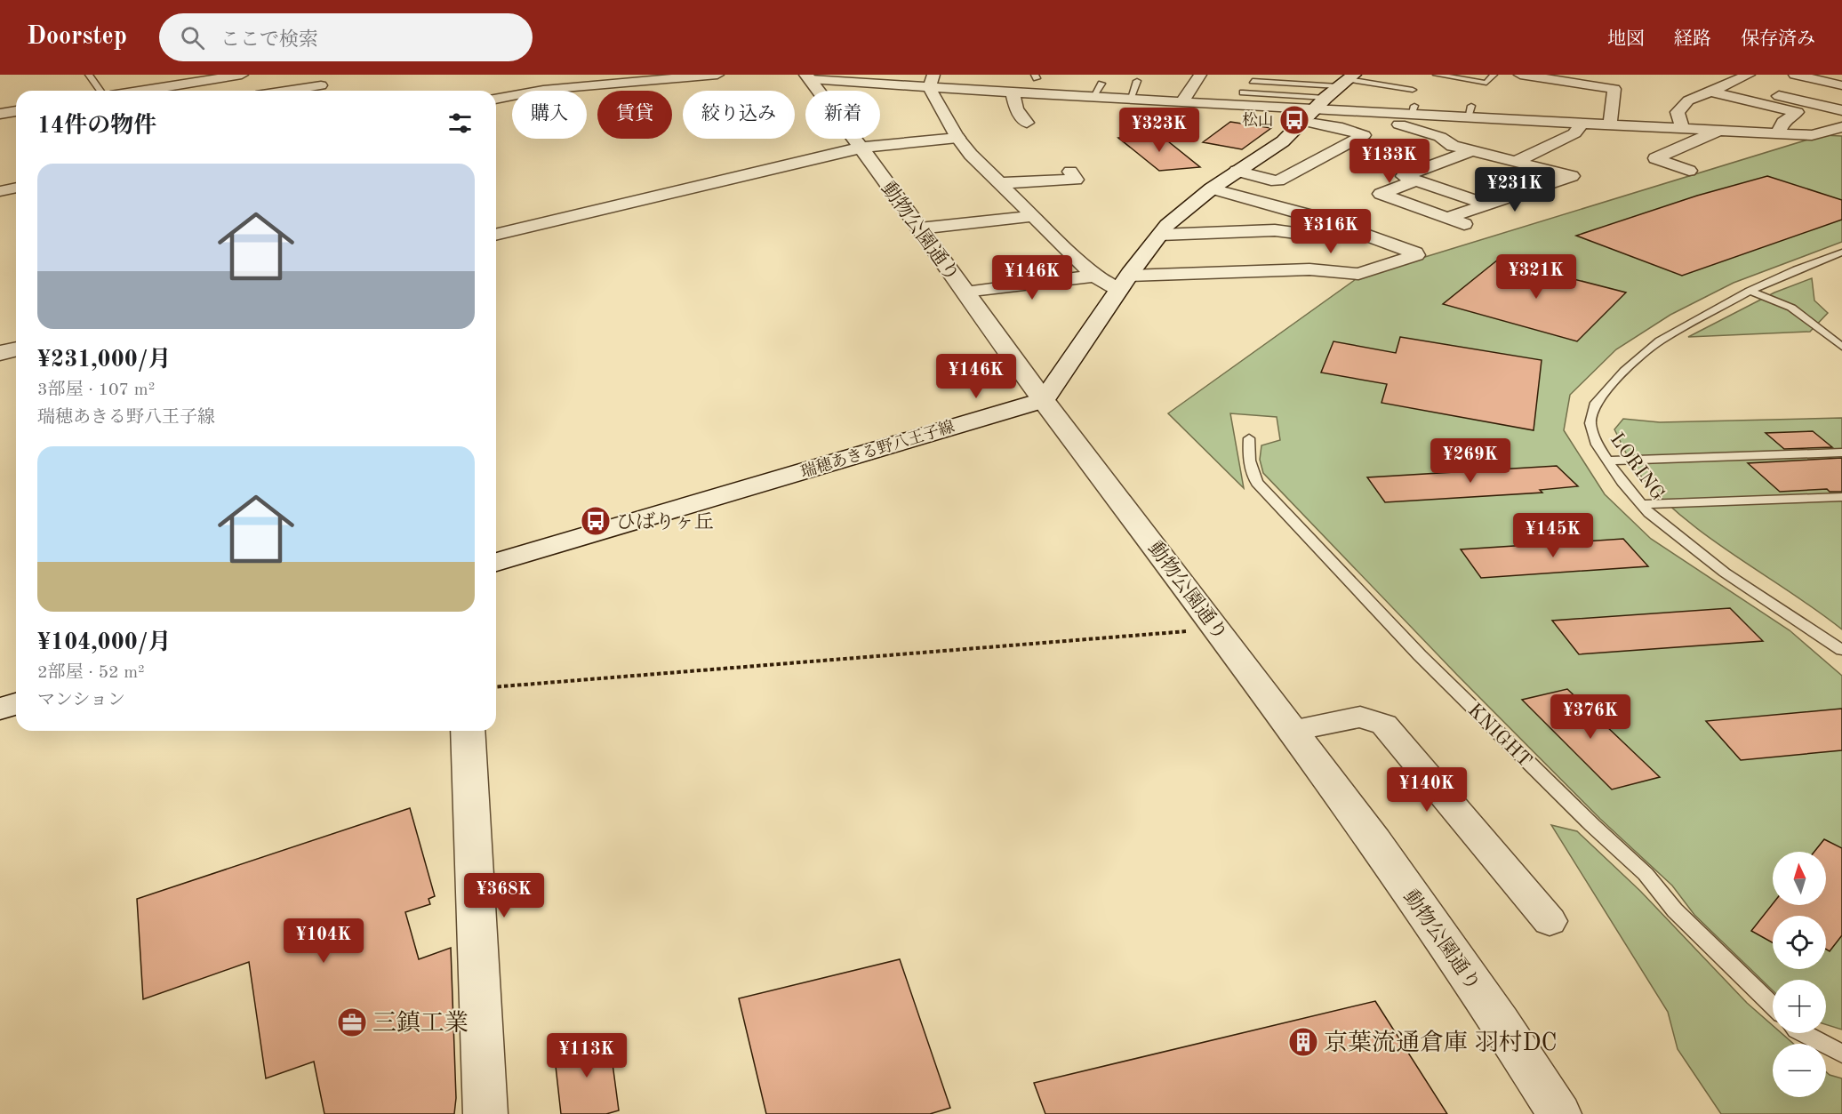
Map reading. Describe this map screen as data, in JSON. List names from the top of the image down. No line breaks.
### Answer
{"streets":{"street":["動物公園通り","瑞穂あきる野八王子線"],"lane":["LORING","KNIGHT"]},"crossings":[["動物公園通り","瑞穂あきる野八王子線"]],"places":{"bus stop":["松山","ひばりヶ丘"],"office":["三鎮工業"],"building":["京葉流通倉庫 羽村DC"]},"north":"top","page":{"header":"Doorstep","search":"ここで検索","nav":["地図","経路","保存済み"],"chip":["購入","賃貸","絞り込み","新着"],"heading":"14件の物件","price":["¥323K","¥133K","¥231K","¥316K","¥321K","¥146K","¥146K","¥269K","¥145K","¥376K","¥140K","¥368K","¥104K","¥113K"],"list":[{"name":"¥231,000/月","note":"3部屋 · 107 m² · 瑞穂あきる野八王子線"},{"name":"¥104,000/月","note":"2部屋 · 52 m² · マンション"}],"map_buttons":["+","−"]}}
